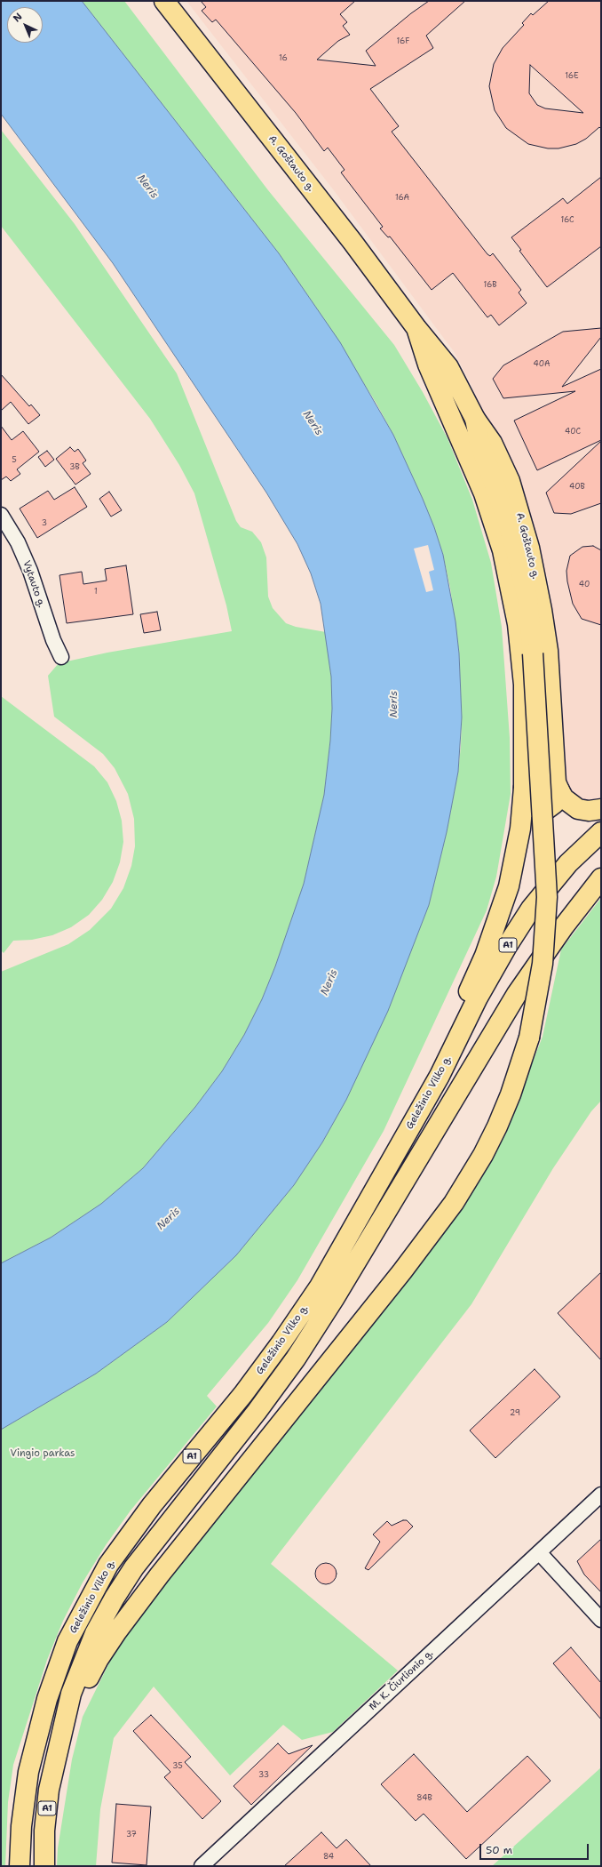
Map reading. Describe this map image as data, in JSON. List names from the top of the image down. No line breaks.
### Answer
{"streets":{"main road":["A. Goštauto g.","A1","Geležinio Vilko g."],"street":["Vytauto g.","M. K. Čiurlionio g."]},"crossings":[["A. Goštauto g.","Geležinio Vilko g."]],"water":["Neris"],"parks":["Vingio parkas"],"house_numbers":["16F","16","16E","16A","16C","16B","40A","40C","5","3B","40B","3","40","1","29","35","33","84B","37","84"],"scale_bar":"50 m","north":"top left"}
